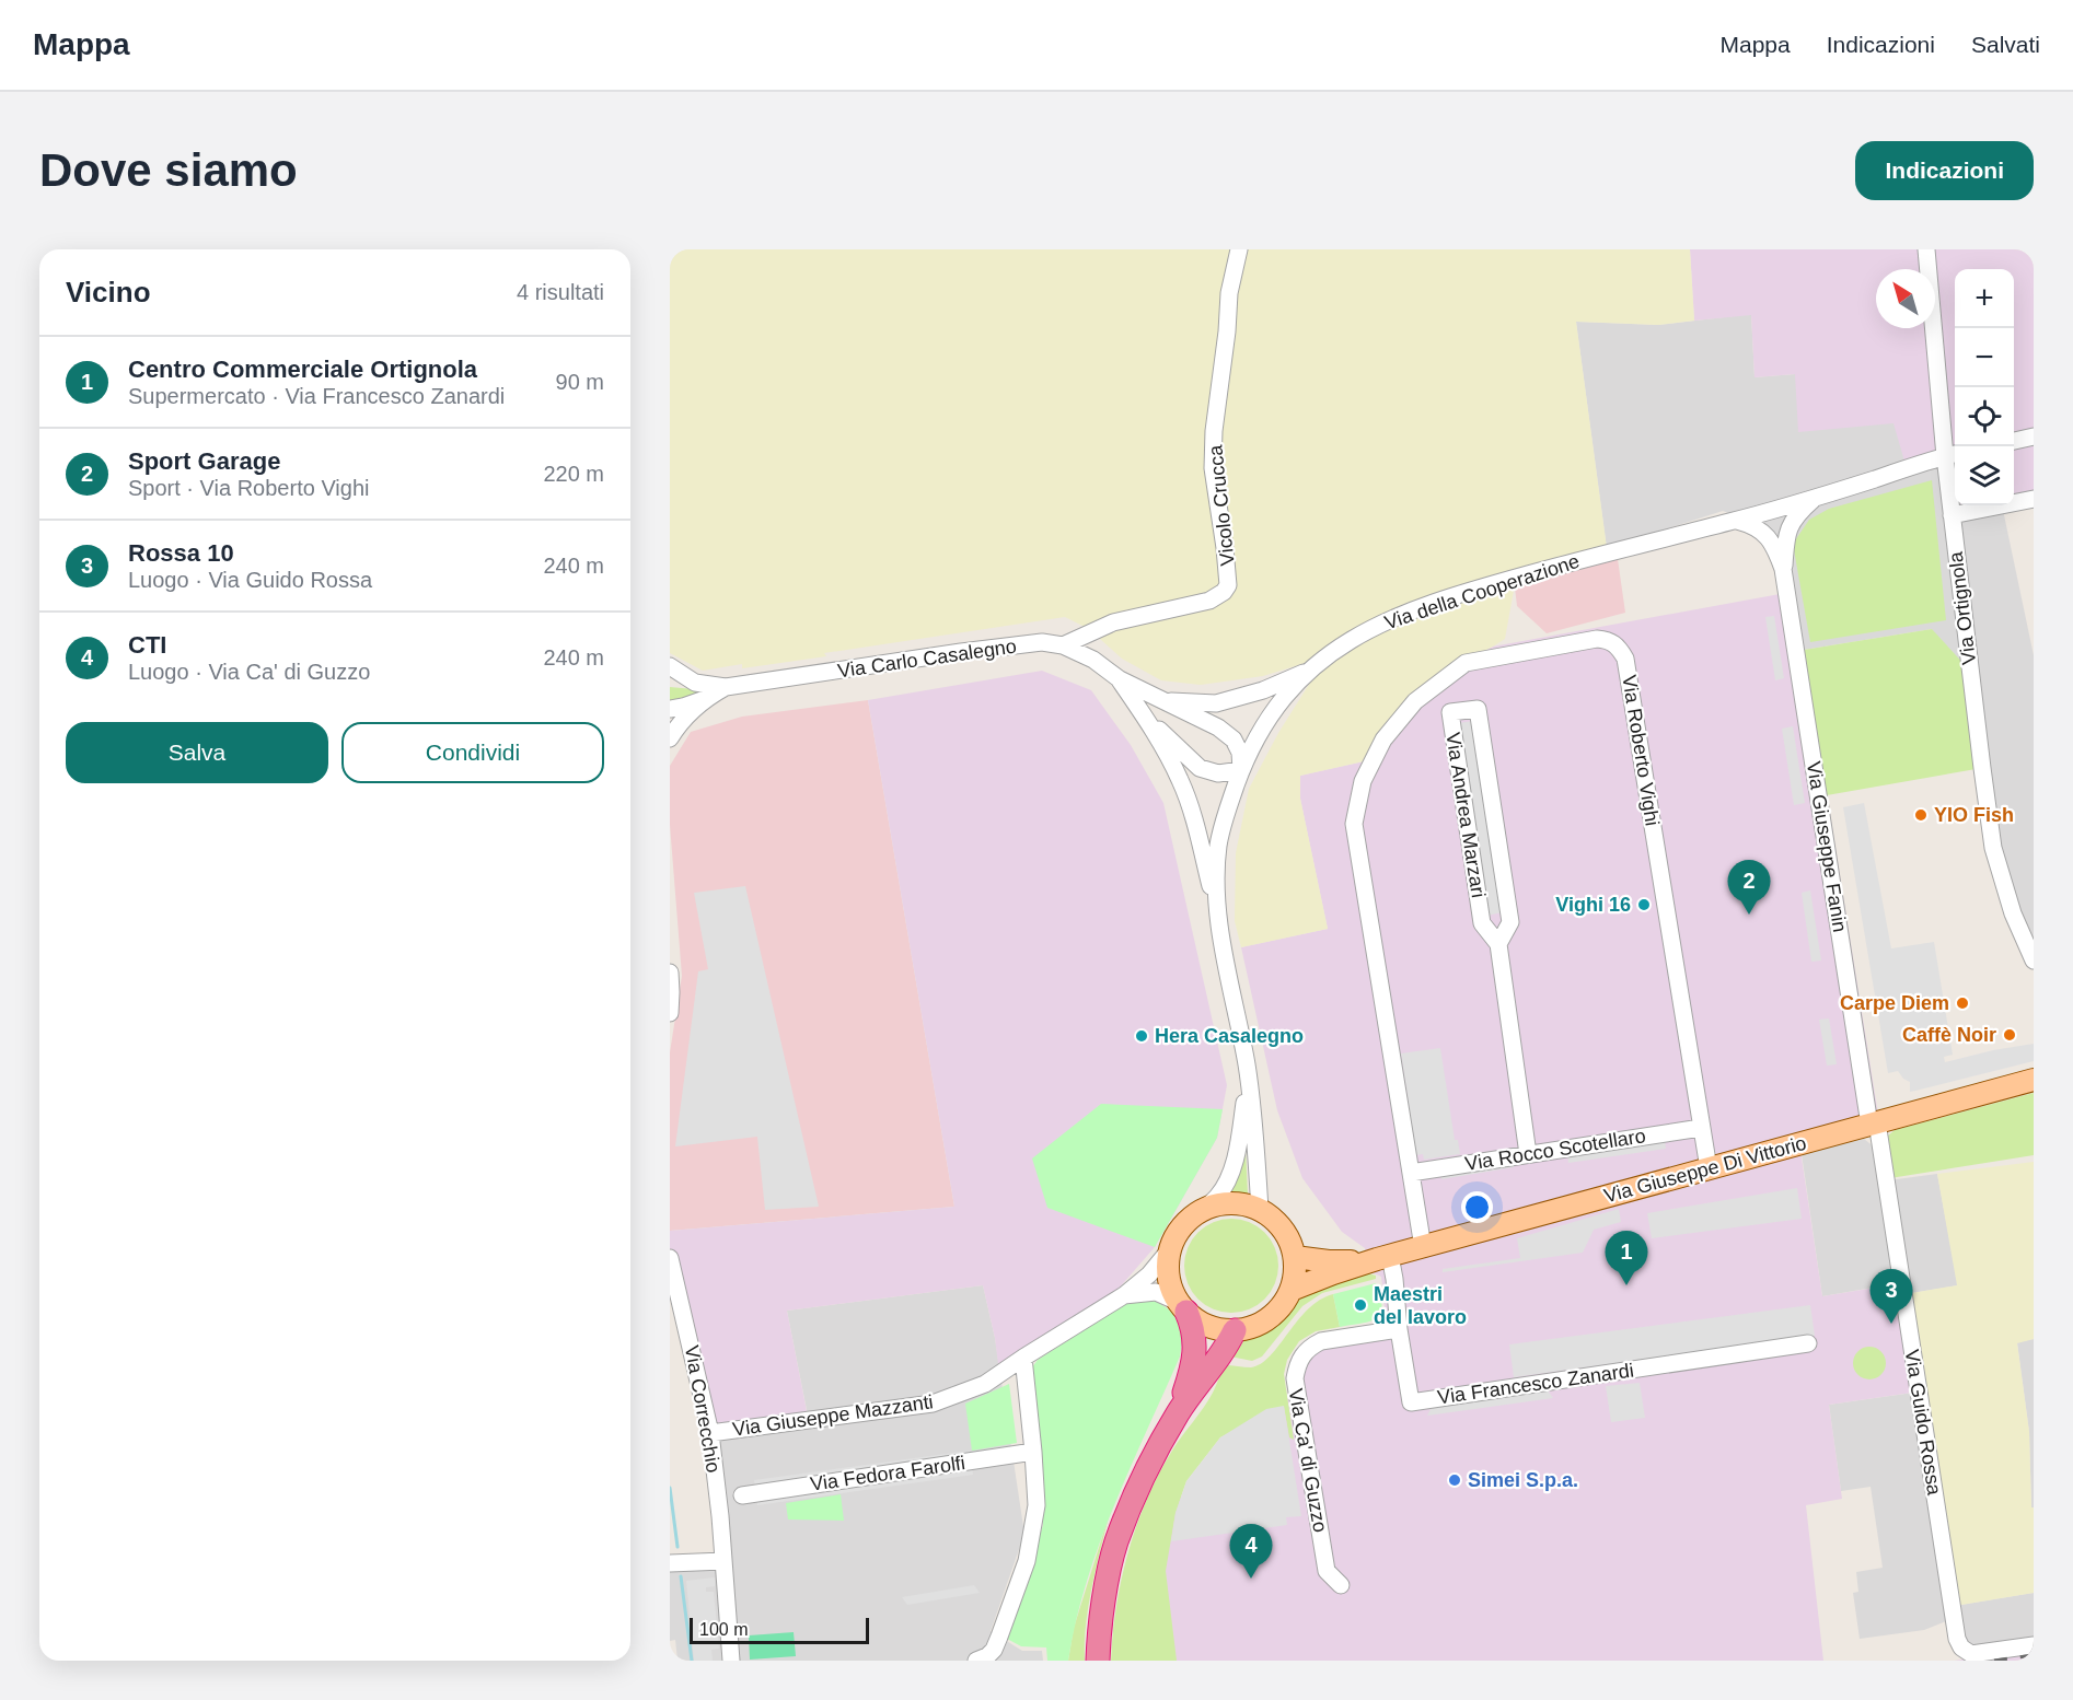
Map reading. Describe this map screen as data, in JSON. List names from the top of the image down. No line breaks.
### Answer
{"streets":{"main road":["Via Giuseppe Di Vittorio"],"street":["Vicolo Crucca","Via della Cooperazione","Via Ortignola","Via Carlo Casalegno","Via Roberto Vighi","Via Andrea Marzari","Via Giuseppe Fanin","Via Rocco Scotellaro","Via Francesco Zanardi","Via Correcchio","Via Giuseppe Mazzanti","Via Guido Rossa","Via Ca' di Guzzo","Via Fedora Farolfi"]},"crossings":[["Vicolo Crucca","Via Carlo Casalegno"],["Via della Cooperazione","Via Ortignola"],["Via della Cooperazione","Via Carlo Casalegno"],["Via della Cooperazione","Via Giuseppe Fanin"],["Via della Cooperazione","Via Giuseppe Di Vittorio"],["Via della Cooperazione","Via Giuseppe Mazzanti"],["Via Roberto Vighi","Via Rocco Scotellaro"],["Via Roberto Vighi","Via Giuseppe Di Vittorio"],["Via Andrea Marzari","Via Rocco Scotellaro"],["Via Giuseppe Fanin","Via Giuseppe Di Vittorio"],["Via Giuseppe Fanin","Via Guido Rossa"],["Via Giuseppe Di Vittorio","Via Francesco Zanardi"],["Via Giuseppe Di Vittorio","Via Giuseppe Mazzanti"],["Via Giuseppe Di Vittorio","Via Guido Rossa"],["Via Francesco Zanardi","Via Ca' di Guzzo"],["Via Correcchio","Via Giuseppe Mazzanti"]],"places":["YIO Fish","Vighi 16","Carpe Diem","Caffè Noir","Hera Casalegno","Maestri del lavoro","Simei S.p.a."],"scale_bar":"100 m","north":"top left","page":{"header":"Mappa","nav":["Mappa","Indicazioni","Salvati"],"buttons":["Indicazioni",["Salva","Condividi"]],"title":"Dove siamo","heading":["Vicino","4 risultati"],"map_buttons":["+","−"],"list":[{"mark":"1","name":"Centro Commerciale Ortignola","note":"Supermercato · Via Francesco Zanardi","value":"90 m"},{"mark":"2","name":"Sport Garage","note":"Sport · Via Roberto Vighi","value":"220 m"},{"mark":"3","name":"Rossa 10","note":"Luogo · Via Guido Rossa","value":"240 m"},{"mark":"4","name":"CTI","note":"Luogo · Via Ca' di Guzzo","value":"240 m"}],"pins":["2","1","3","4"],"scale":"100 m"}}
